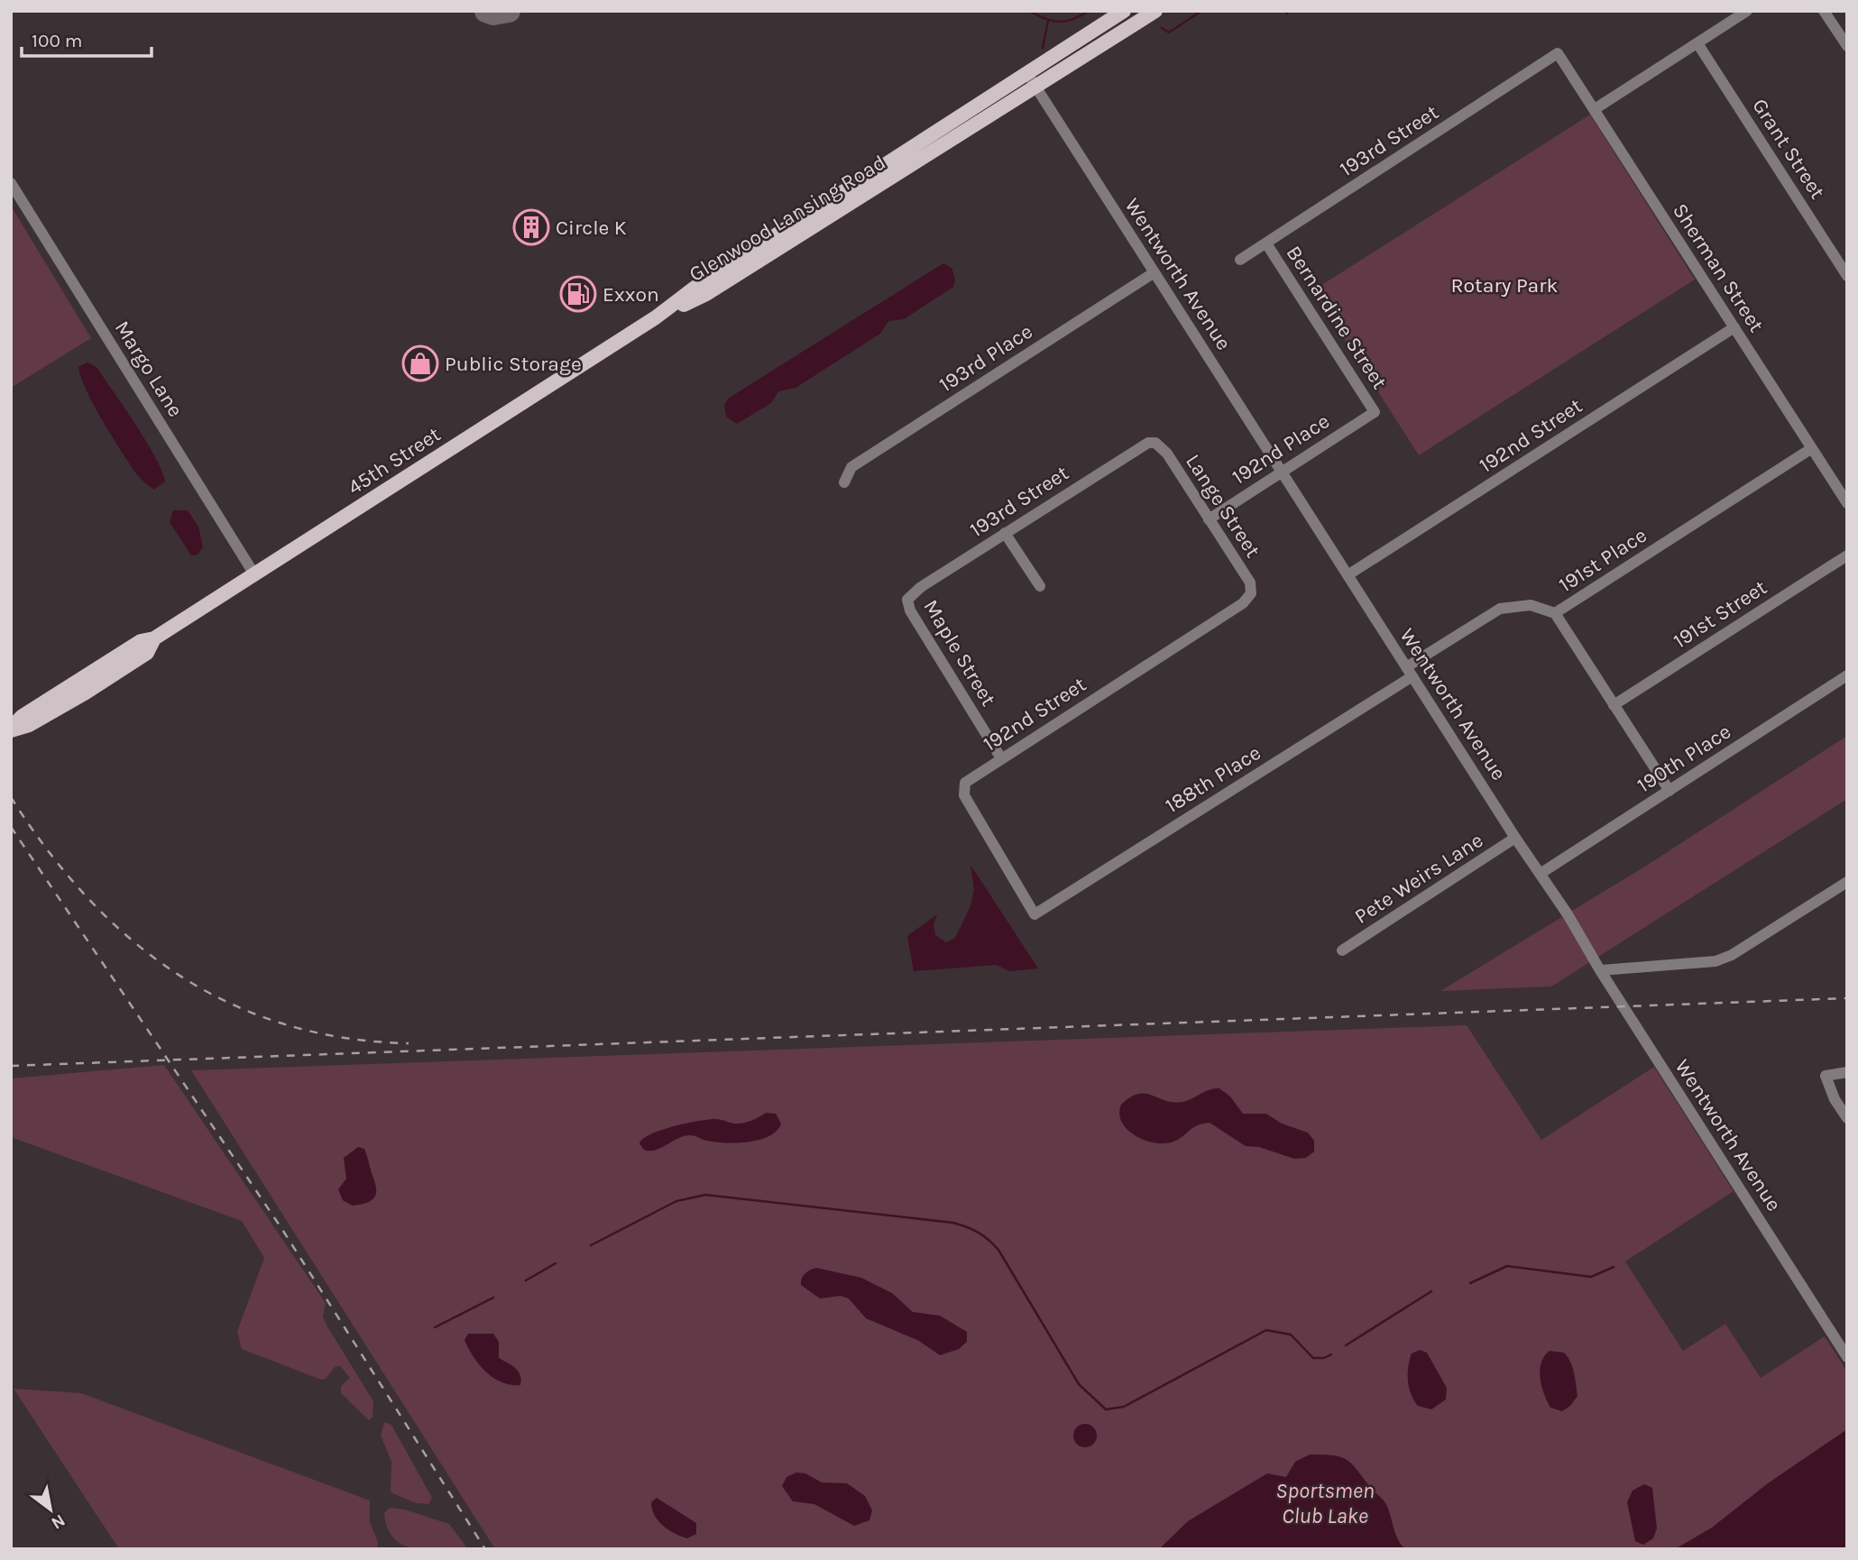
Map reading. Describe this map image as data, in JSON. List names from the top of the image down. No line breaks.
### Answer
{"streets":{"main road":["Glenwood Lansing Road","45th Street"],"street":["193rd Street","Grant Street","Sherman Street","Wentworth Avenue","Bernardine Street","193rd Place","Margo Lane","192nd Street","192nd Place","Lange Street","191st Place","191st Street","Maple Street","190th Place","188th Place","Pete Weirs Lane"]},"crossings":[["193rd Street","Sherman Street"],["193rd Street","Bernardine Street"],["193rd Street","Lange Street"],["193rd Street","Maple Street"],["Glenwood Lansing Road","Wentworth Avenue"],["Glenwood Lansing Road","45th Street"],["Sherman Street","192nd Street"],["Sherman Street","191st Place"],["Wentworth Avenue","193rd Place"],["Wentworth Avenue","192nd Street"],["Wentworth Avenue","192nd Place"],["Wentworth Avenue","191st Place"],["Wentworth Avenue","190th Place"],["Wentworth Avenue","188th Place"],["Wentworth Avenue","Pete Weirs Lane"],["Bernardine Street","192nd Place"],["Margo Lane","45th Street"],["192nd Street","Lange Street"],["192nd Street","Maple Street"],["192nd Street","188th Place"],["192nd Place","Lange Street"],["191st Place","188th Place"]],"water":["Sportsmen Club Lake"],"parks":["Rotary Park"],"places":{"building":["Circle K"],"fuel station":["Exxon"],"shop":["Public Storage"]},"scale_bar":"100 m","north":"bottom right"}
